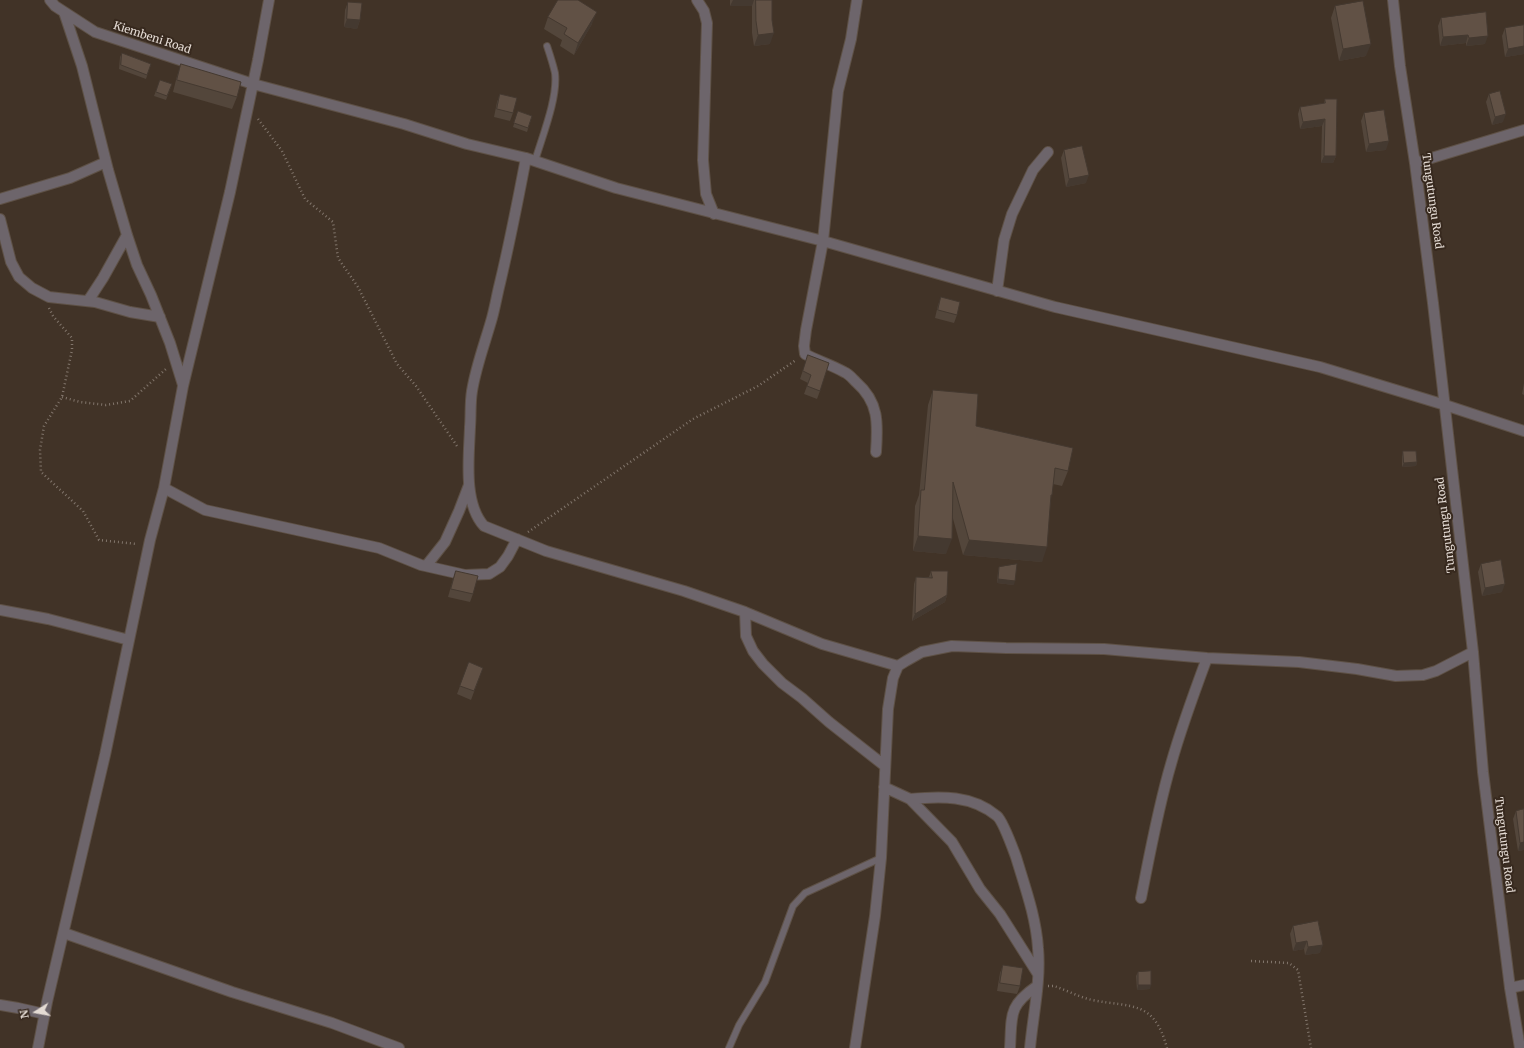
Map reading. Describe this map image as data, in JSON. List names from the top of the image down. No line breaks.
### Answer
{"streets":{"street":["Kiembeni Road","Tungutungu Road"]},"crossings":[["Kiembeni Road","Tungutungu Road"]],"north":"left"}
